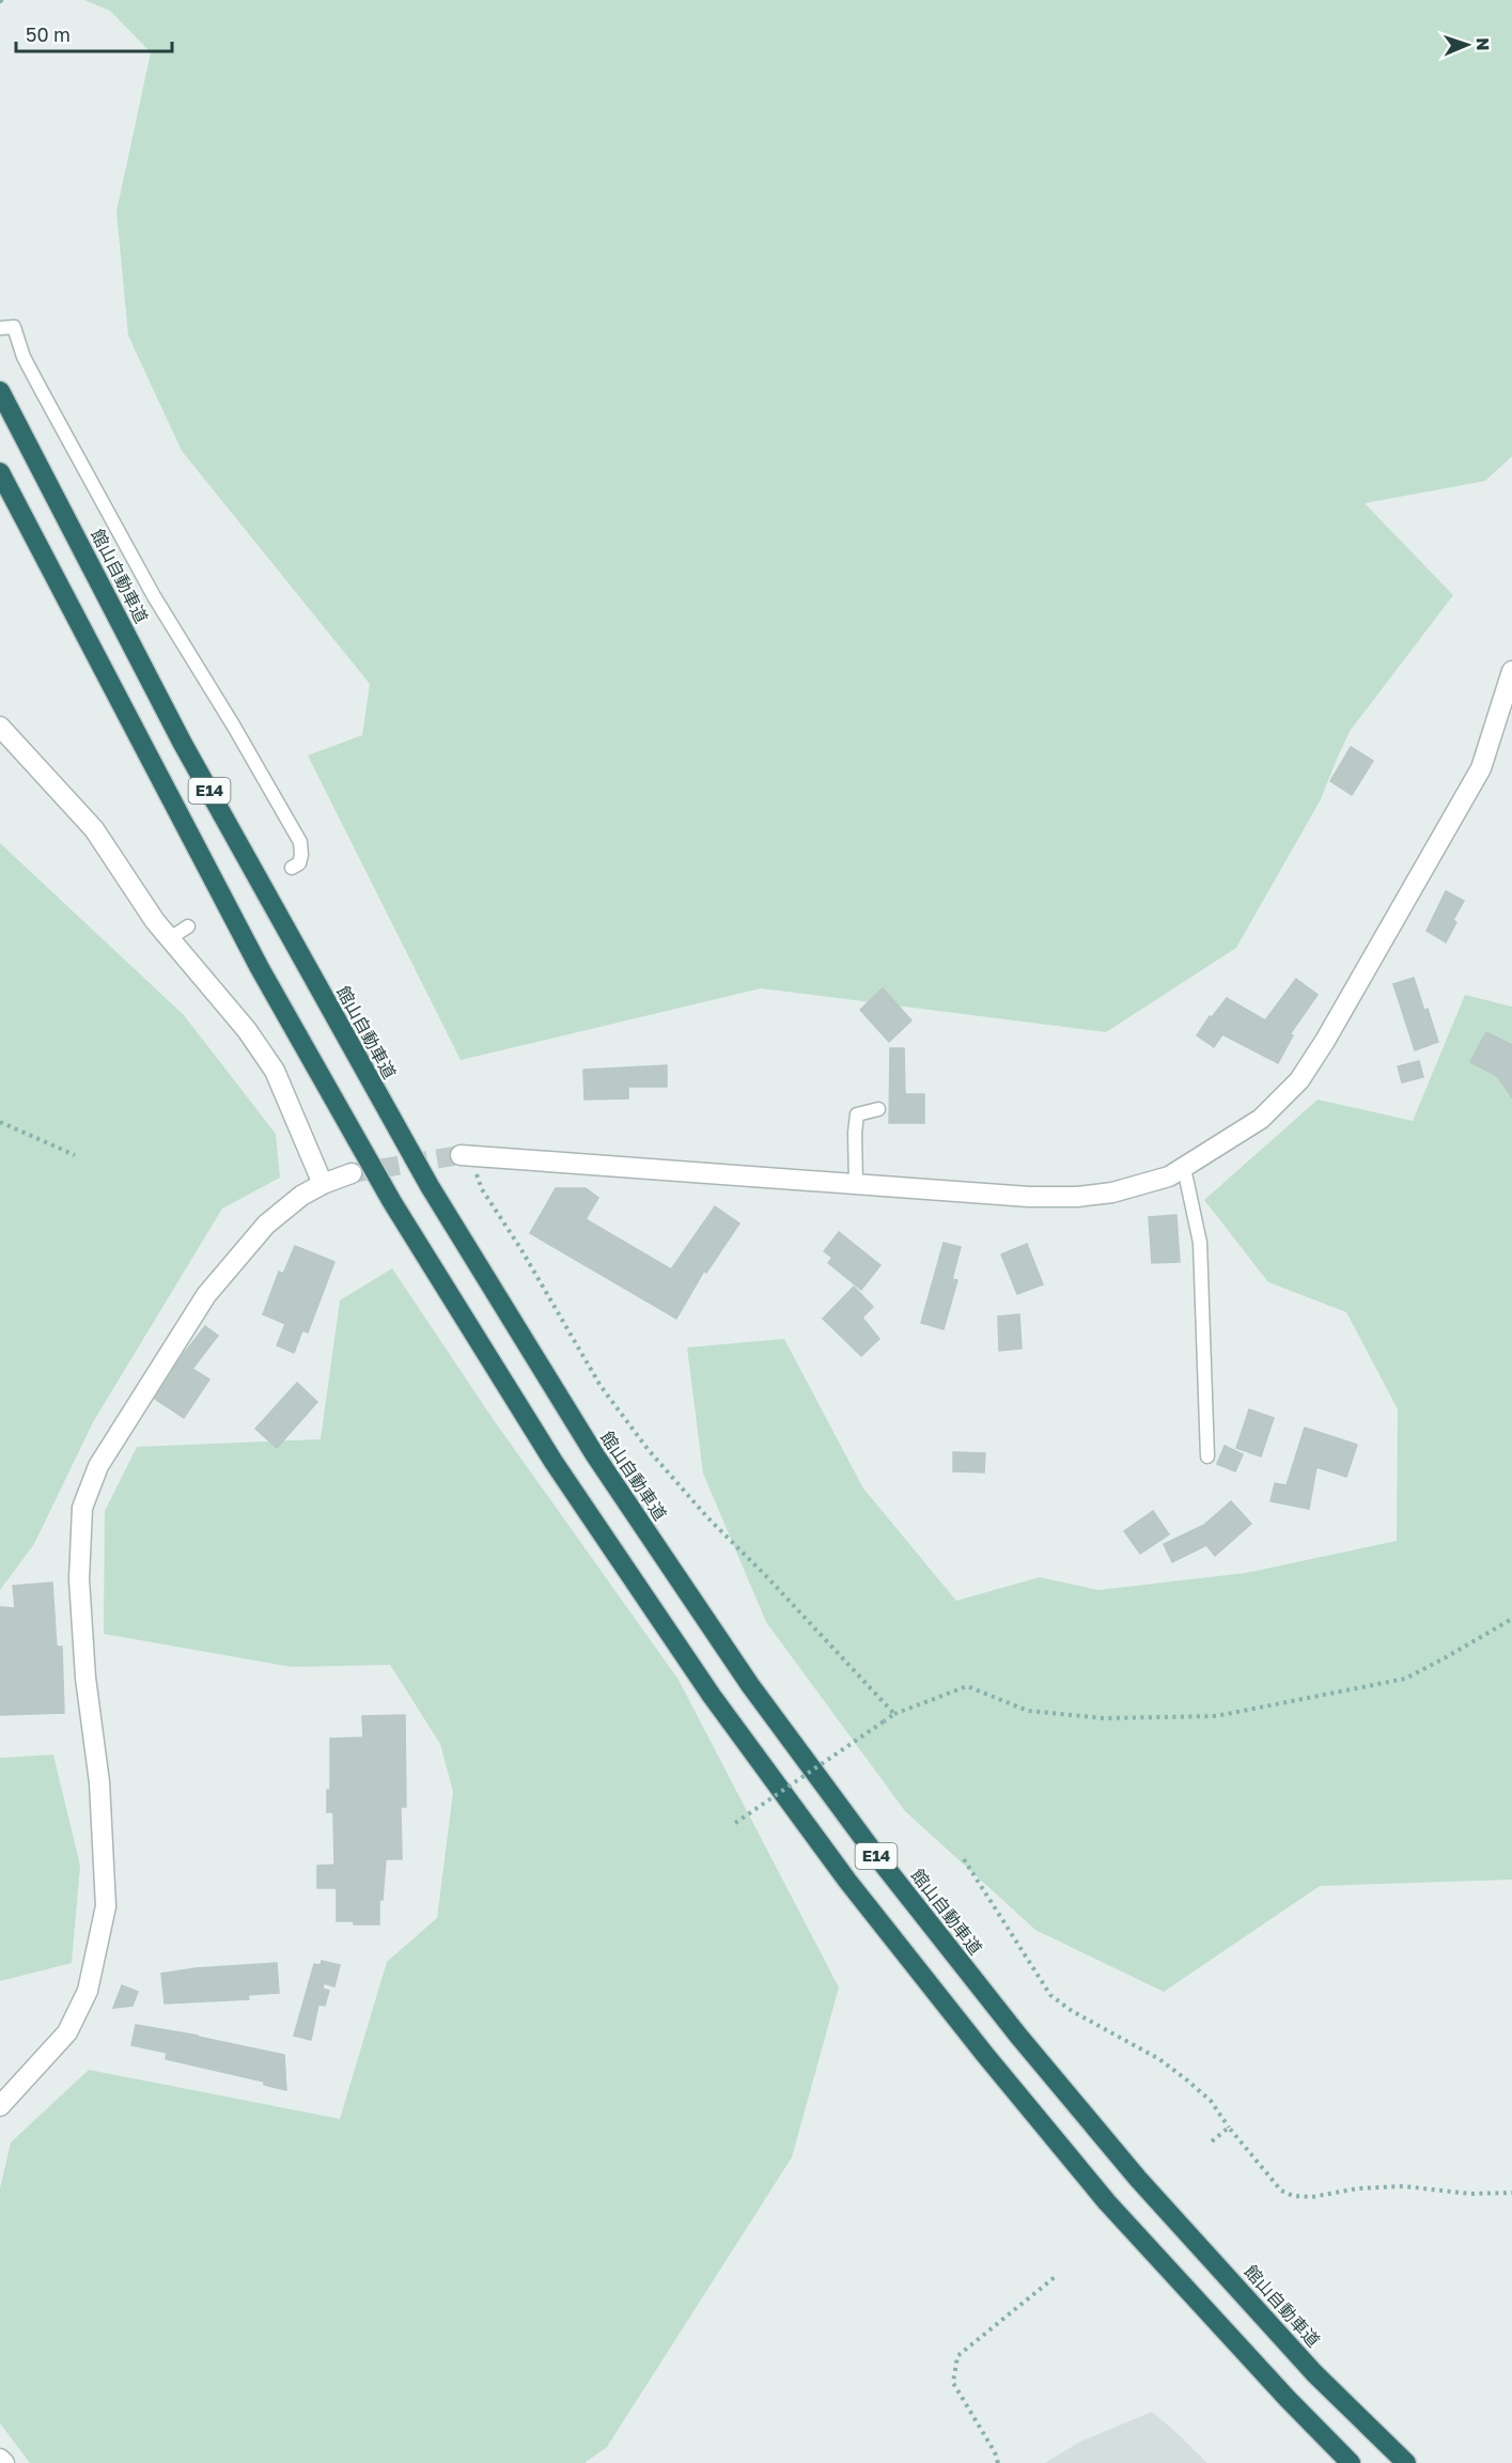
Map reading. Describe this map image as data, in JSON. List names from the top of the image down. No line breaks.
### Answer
{"streets":{"highway":["館山自動車道","E14"]},"scale_bar":"50 m","north":"right"}
